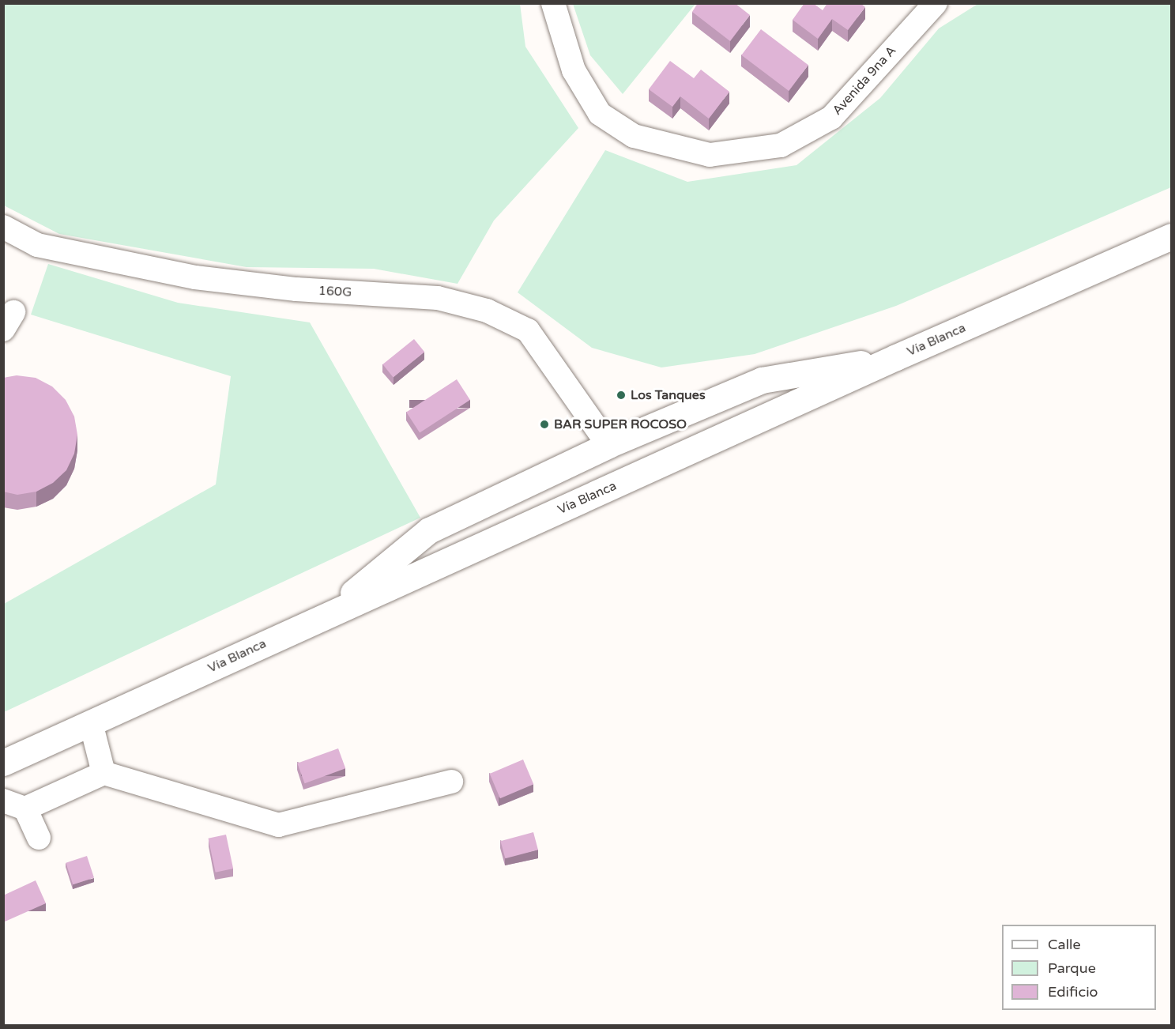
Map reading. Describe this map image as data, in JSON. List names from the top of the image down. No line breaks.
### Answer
{"streets":{"highway":["Vía Blanca"],"street":["Avenida 9na A","160G"]},"places":["Los Tanques","BAR SUPER ROCOSO"],"legend":["Calle","Parque","Edificio"]}
